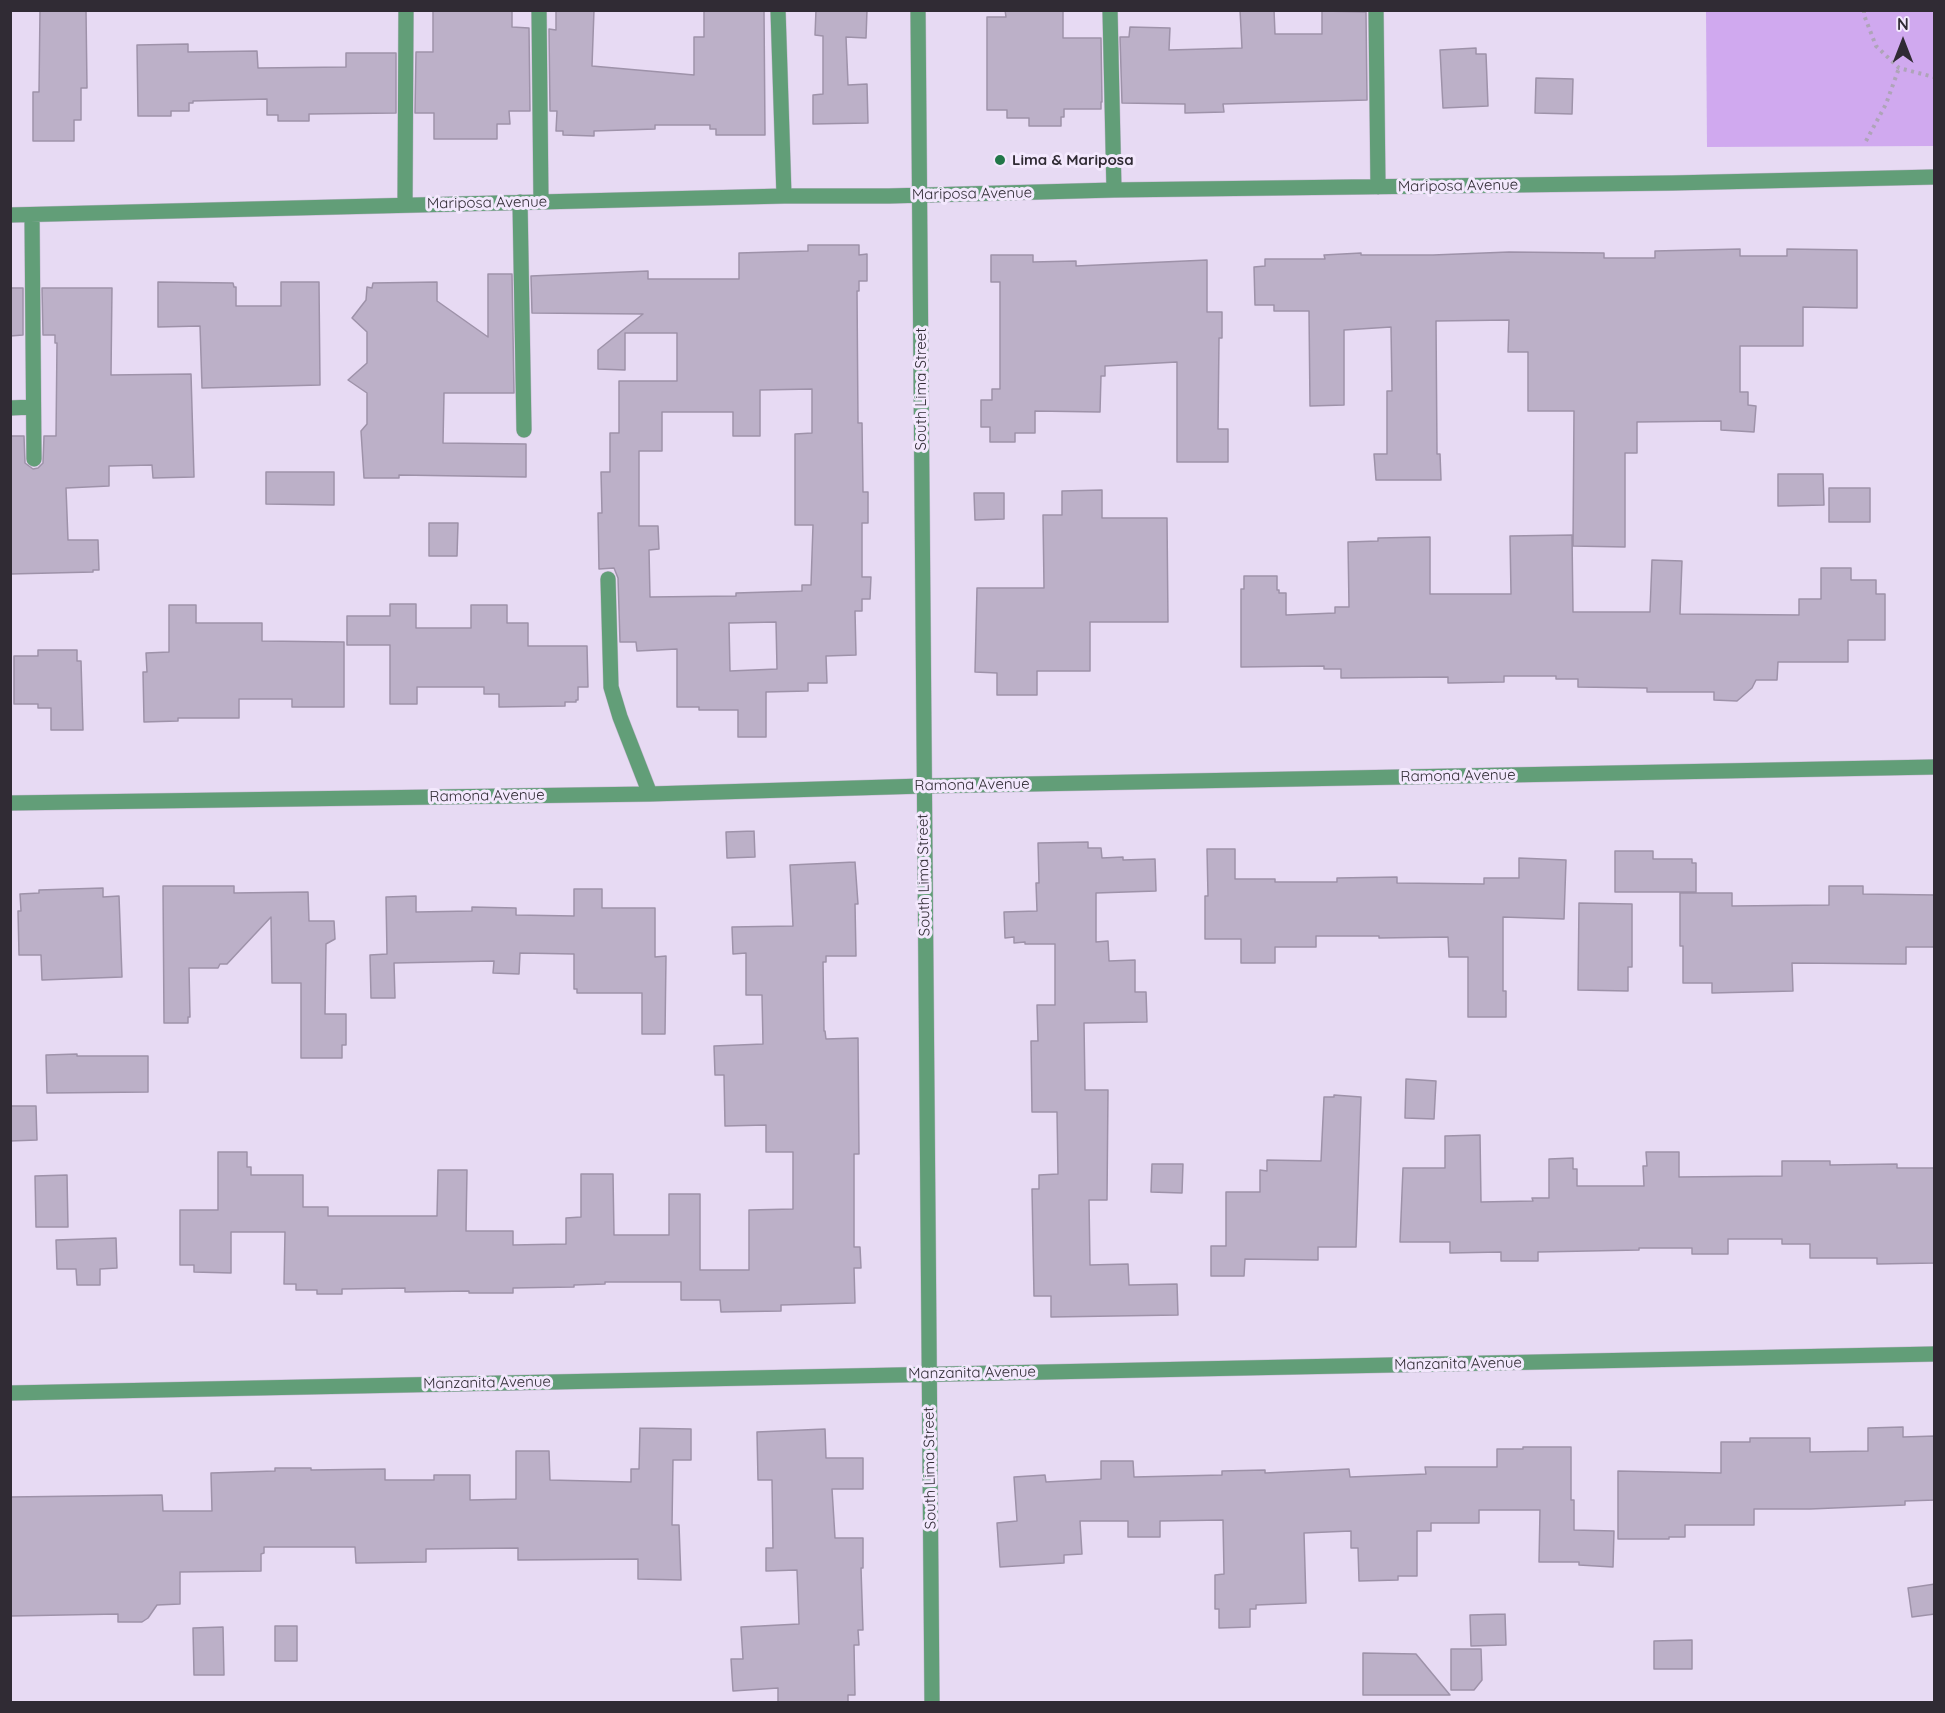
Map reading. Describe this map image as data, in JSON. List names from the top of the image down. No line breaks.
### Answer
{"streets":{"street":["Mariposa Avenue","South Lima Street","Ramona Avenue","Manzanita Avenue"]},"crossings":[["Mariposa Avenue","South Lima Street"],["South Lima Street","Ramona Avenue"],["South Lima Street","Manzanita Avenue"]],"places":["Lima & Mariposa"],"north":"top"}
